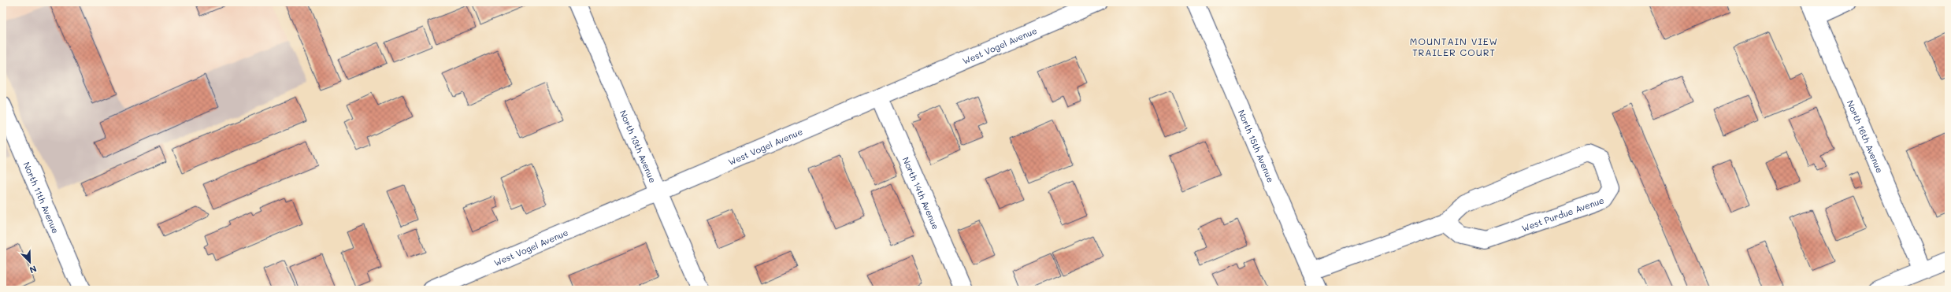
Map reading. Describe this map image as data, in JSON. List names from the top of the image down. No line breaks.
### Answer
{"streets":{"street":["West Vogel Avenue","North 16th Avenue","North 13th Avenue","North 15th Avenue","North 14th Avenue","North 11th Avenue","West Purdue Avenue"]},"crossings":[["West Vogel Avenue","North 13th Avenue"],["West Vogel Avenue","North 14th Avenue"],["North 15th Avenue","West Purdue Avenue"]],"districts":["MOUNTAIN VIEW TRAILER COURT"],"north":"bottom right"}
